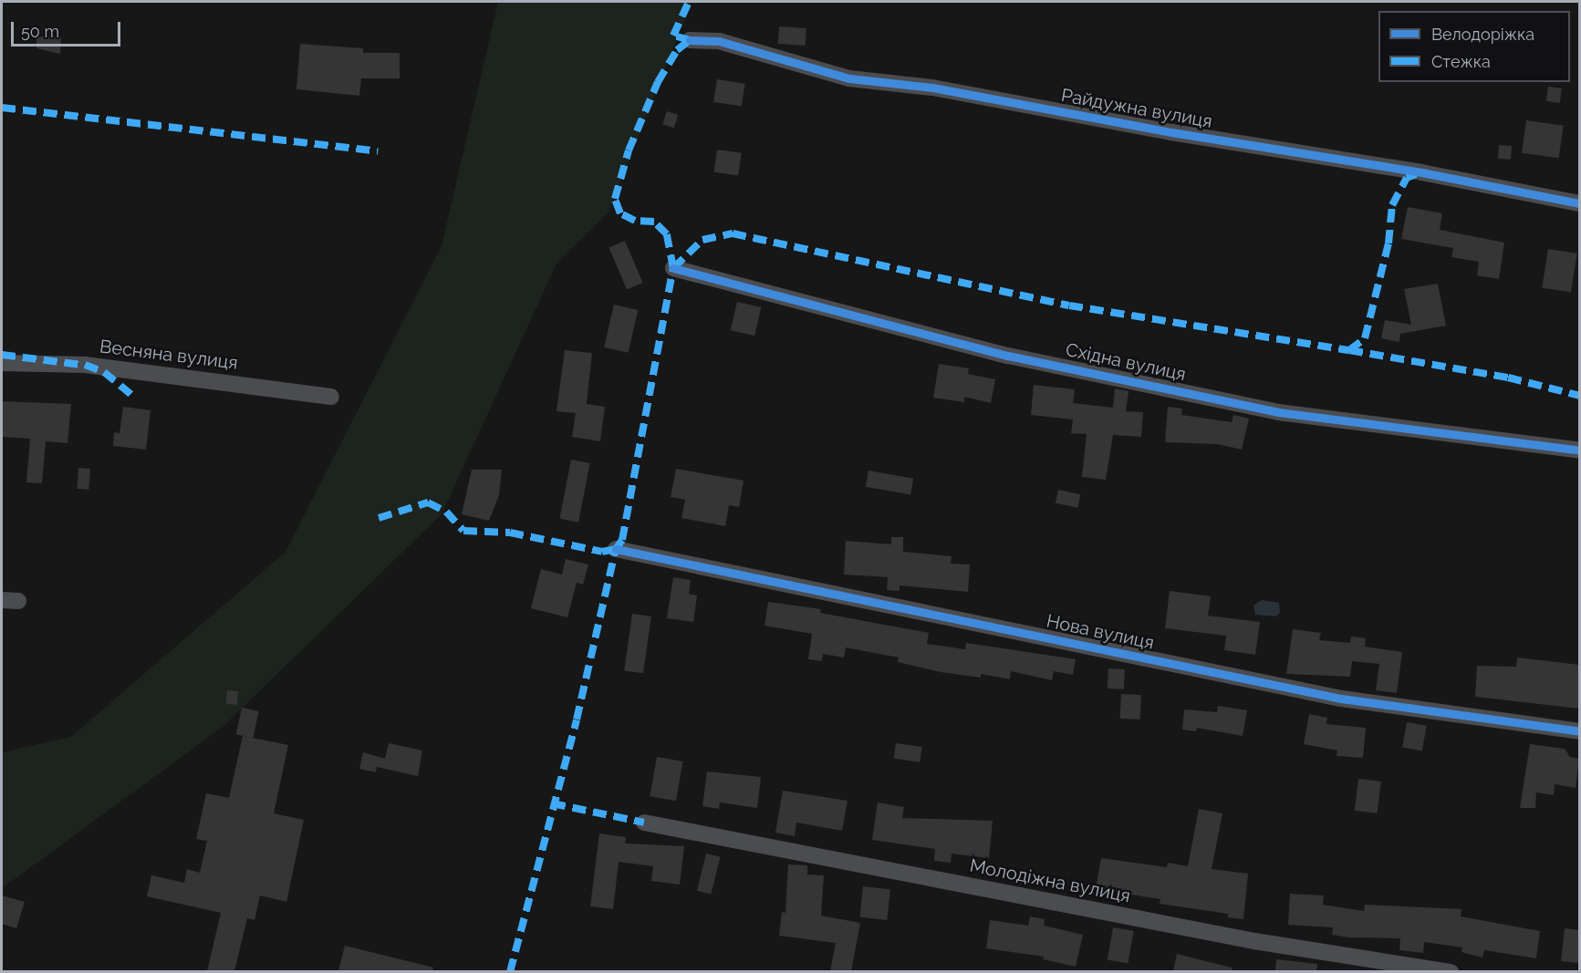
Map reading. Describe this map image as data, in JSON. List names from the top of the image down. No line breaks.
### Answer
{"streets":{"street":["Райдужна вулиця","Весняна вулиця","Східна вулиця","Нова вулиця","Молодіжна вулиця"]},"legend":["Велодоріжка","Стежка"],"scale_bar":"50 m"}
